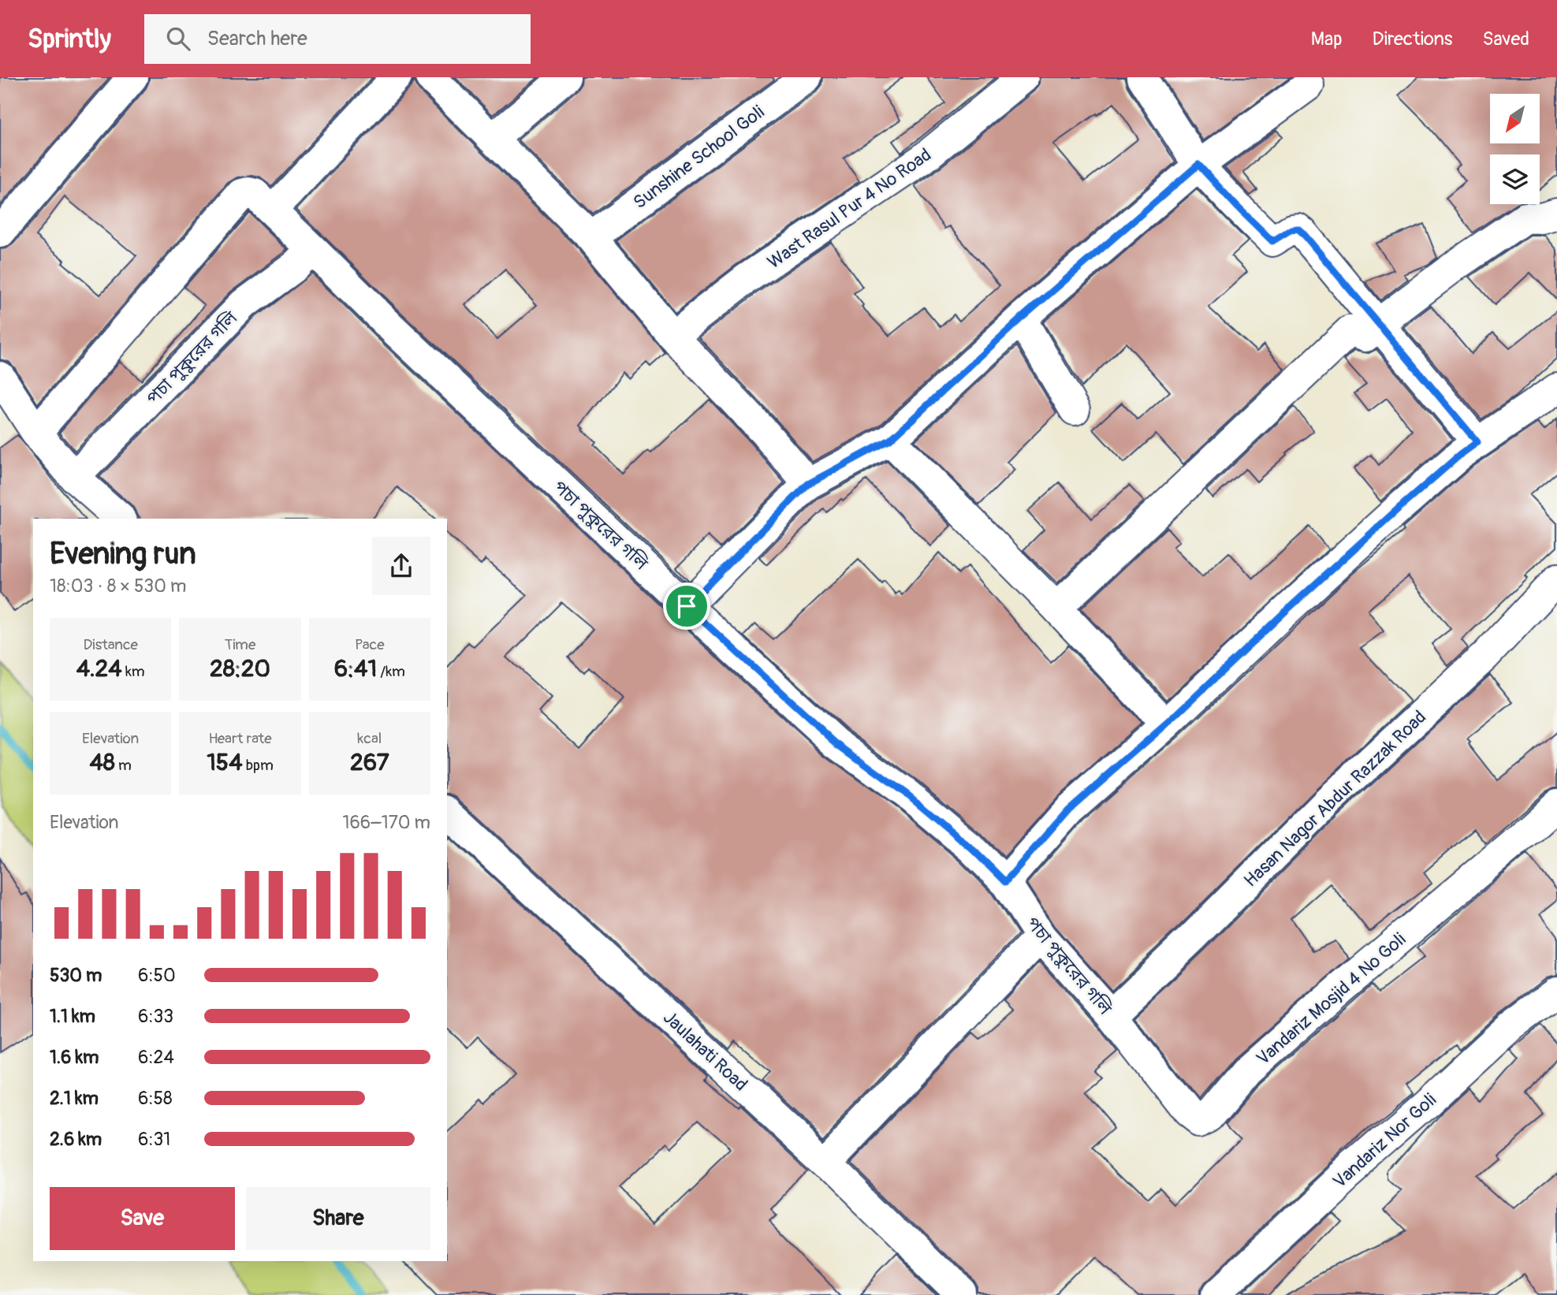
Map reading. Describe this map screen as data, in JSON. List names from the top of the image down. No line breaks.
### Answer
{"streets":{"street":["Sunshine School Goli","Wast Rasul Pur 4 No Road","পচা পুকুরের গলি","Hasan Nagor Abdur Razzak Road","Vandariz Mosjid 4 No Goli","Jaulahati Road","Vandariz Nor Goli"]},"crossings":[["পচা পুকুরের গলি","Hasan Nagor Abdur Razzak Road"],["পচা পুকুরের গলি","Vandariz Mosjid 4 No Goli"],["Hasan Nagor Abdur Razzak Road","Vandariz Mosjid 4 No Goli"]],"north":"bottom left","page":{"header":"Sprintly","search":"Search here","nav":["Map","Directions","Saved"],"heading":["Evening run","18:03 · 8 × 530 m"],"stats":[["Distance","4.24 km"],["Time","28:20"],["Pace","6:41 /km"],["Elevation","48 m"],["Heart rate","154 bpm"],["kcal","267"]],"chart":["Elevation","166–170 m"],"list":[{"name":"530 m","note":"6:50"},{"name":"1.1 km","note":"6:33"},{"name":"1.6 km","note":"6:24"},{"name":"2.1 km","note":"6:58"},{"name":"2.6 km","note":"6:31"}],"buttons":["Save","Share"]}}
